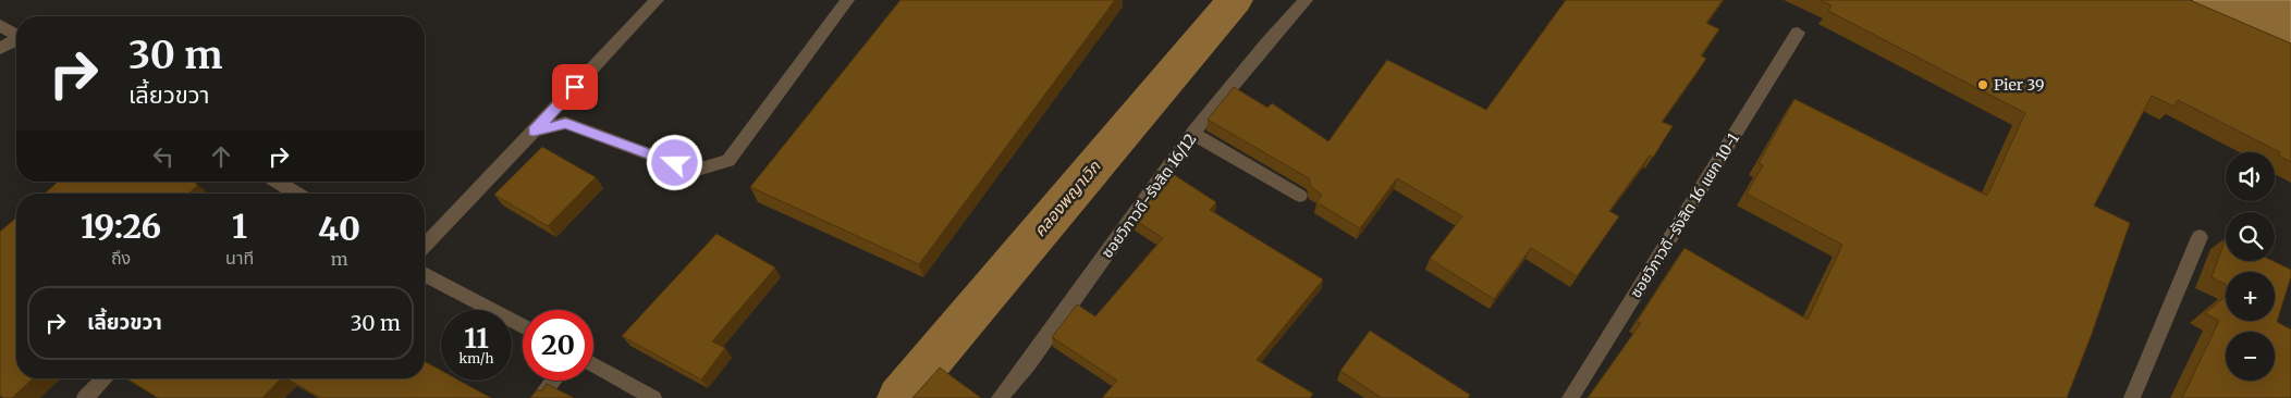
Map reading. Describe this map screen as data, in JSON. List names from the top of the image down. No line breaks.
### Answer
{"streets":{"street":["ซอยวิภาวดี-รังสิต 16/12","ซอยวิภาวดี-รังสิต 16 แยก 10-1"]},"water":["คลองพญาเวิก"],"places":["Pier 39"],"page":{"turn":["30 m","เลี้ยวขวา"],"map_buttons":["+","−"],"eta":["19:26","ถึง","1","นาที","40","m"],"list":[{"name":"เลี้ยวขวา","value":"30 m"}],"speed":"11 km/h","limit":"20"}}
